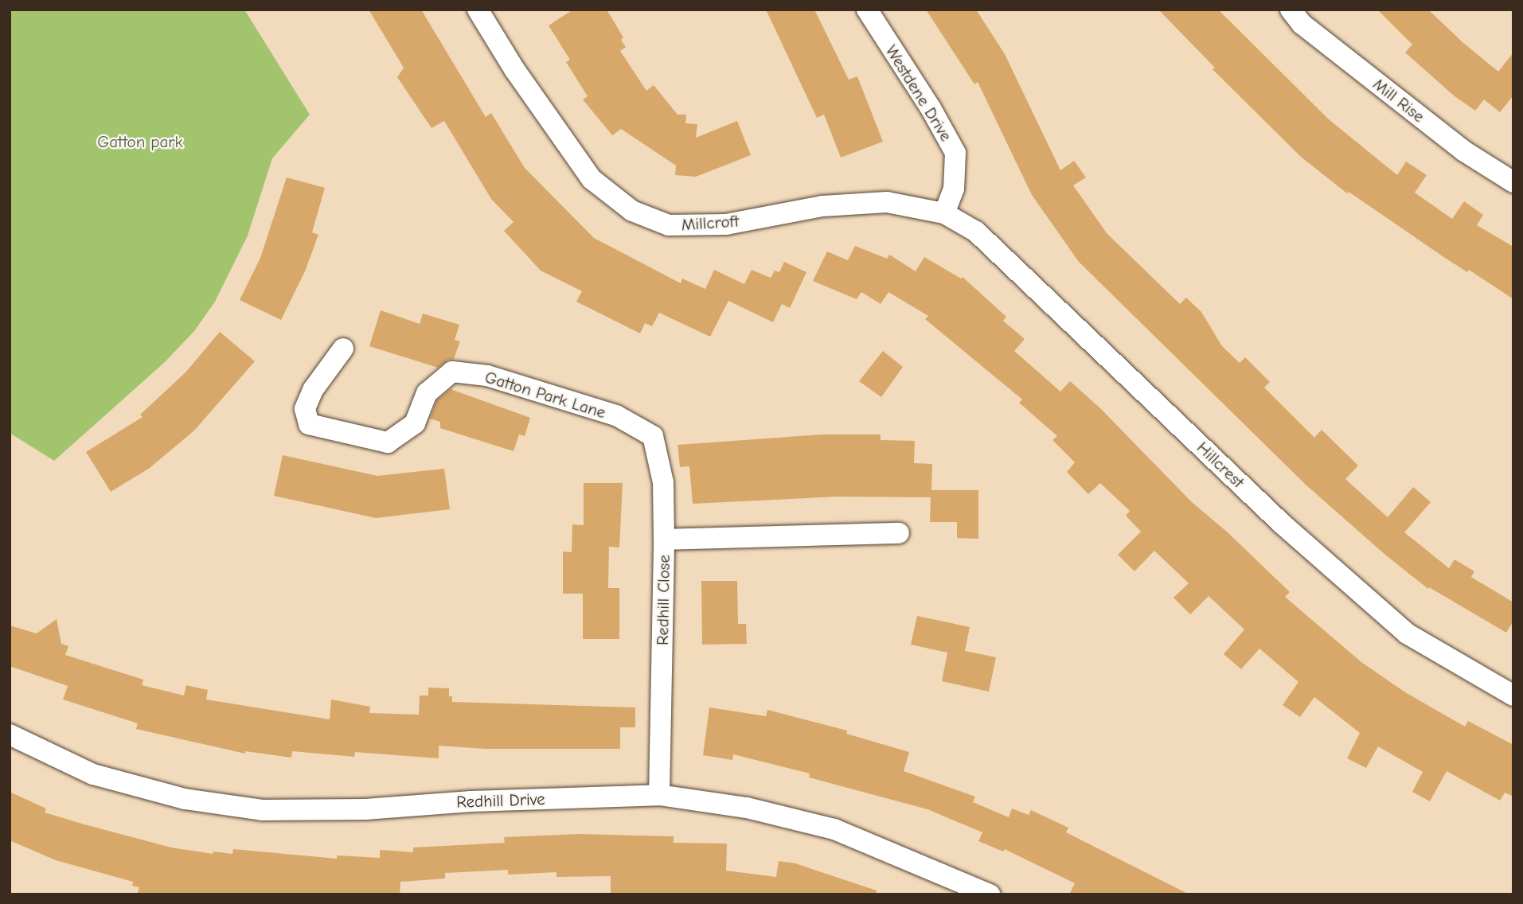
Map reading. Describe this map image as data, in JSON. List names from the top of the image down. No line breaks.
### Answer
{"streets":{"street":["Westdene Drive","Mill Rise","Millcroft","Gatton Park Lane","Hillcrest","Redhill Close","Redhill Drive"]},"crossings":[["Westdene Drive","Millcroft"],["Westdene Drive","Hillcrest"],["Millcroft","Hillcrest"],["Gatton Park Lane","Redhill Close"],["Redhill Close","Redhill Drive"]],"parks":["Gatton park"]}
